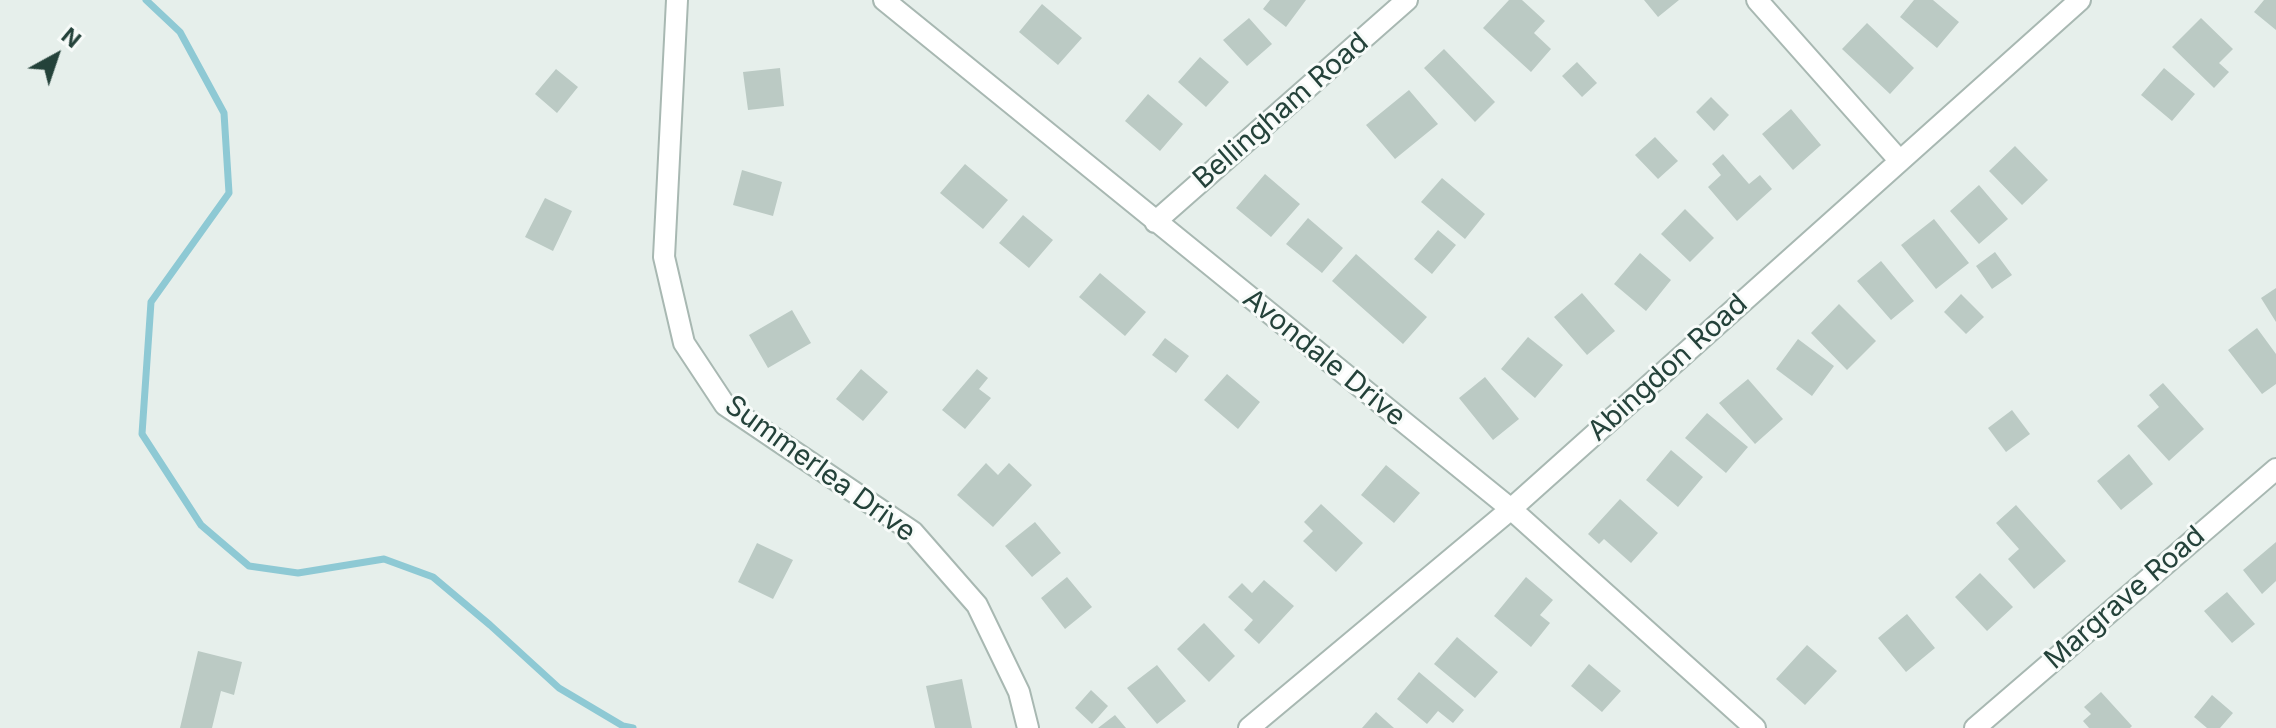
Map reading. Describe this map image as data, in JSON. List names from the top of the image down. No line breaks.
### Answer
{"streets":{"street":["Bellingham Road","Avondale Drive","Abingdon Road","Summerlea Drive","Margrave Road"]},"crossings":[["Bellingham Road","Avondale Drive"],["Avondale Drive","Abingdon Road"]],"north":"top right"}
